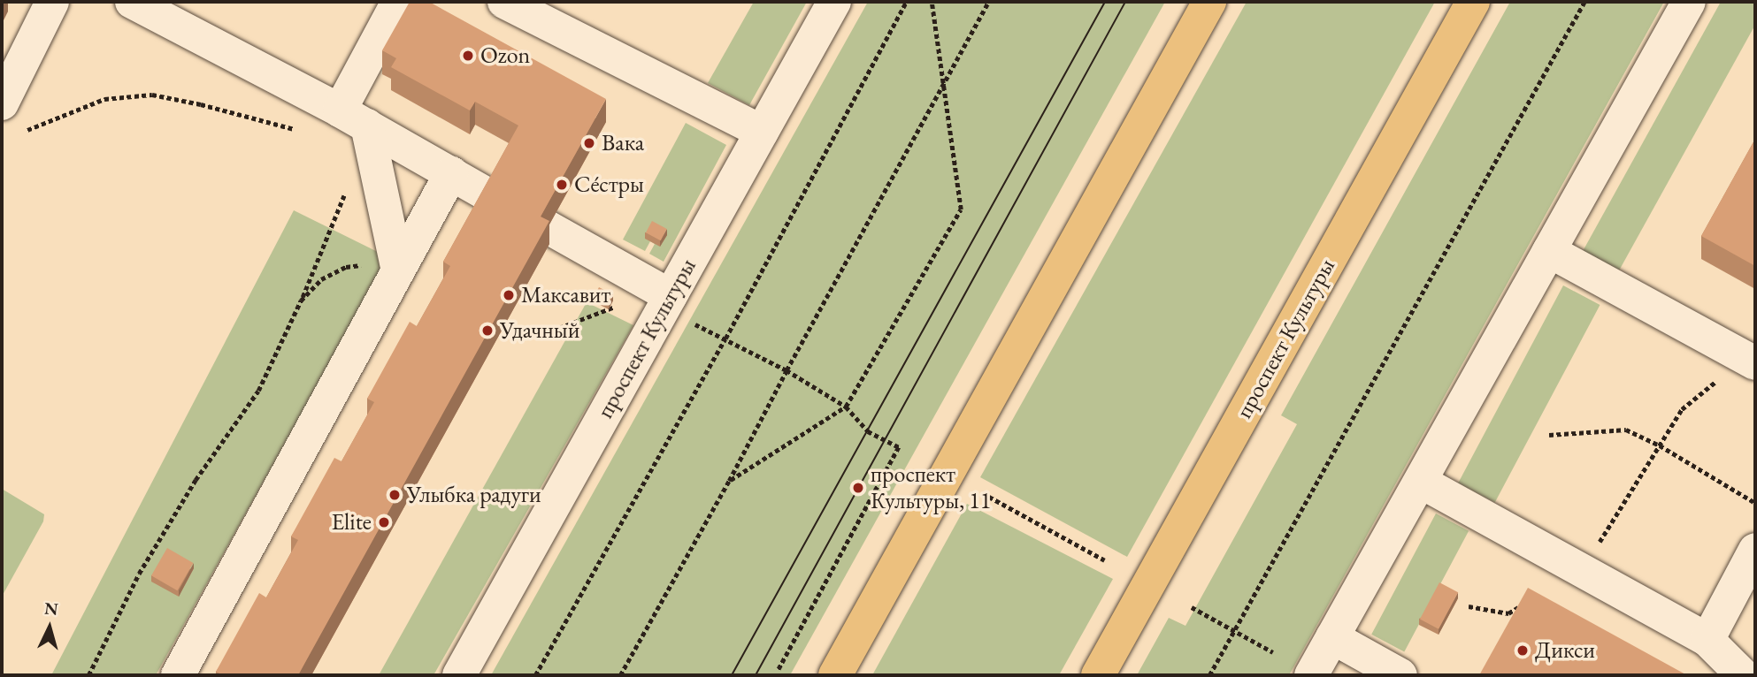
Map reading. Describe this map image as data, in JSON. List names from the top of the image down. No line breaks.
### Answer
{"streets":{"main road":["проспект Культуры"]},"places":["Ozon","Вака","Се́стры","Максавит","Удачный","проспект Культуры, 11","Улыбка радуги","Elite","Дикси"],"north":"top"}
